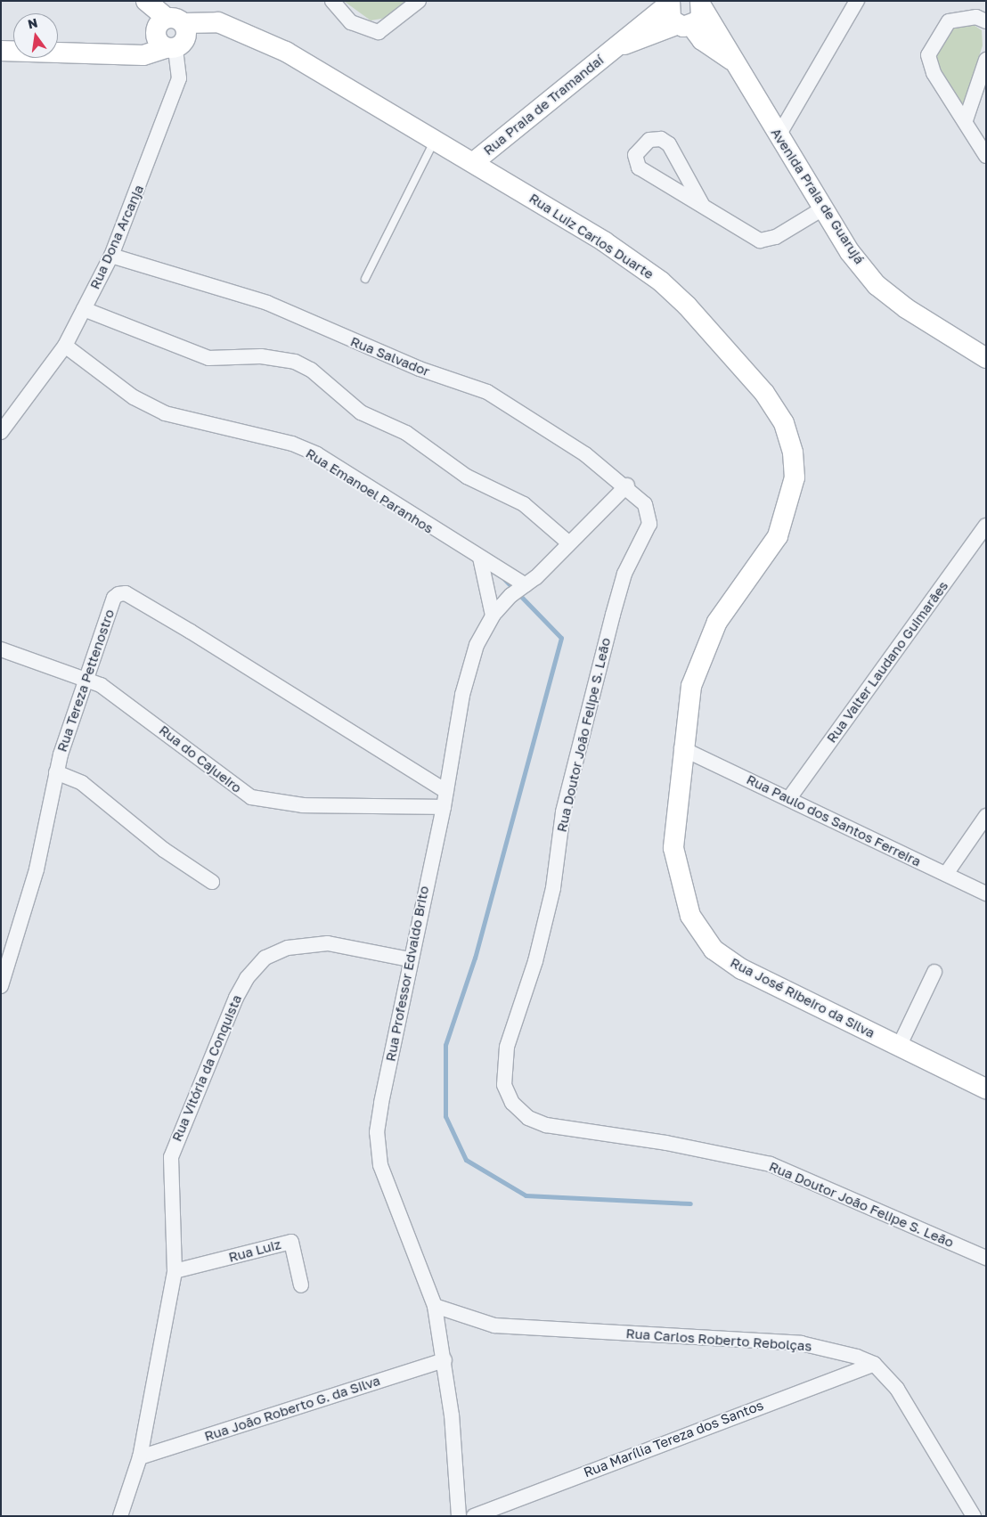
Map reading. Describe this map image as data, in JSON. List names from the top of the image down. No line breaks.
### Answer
{"streets":{"street":["Rua Praia de Tramandaí","Avenida Praia de Guarujá","Rua Luiz Carlos Duarte","Rua Dona Arcanja","Rua Salvador","Rua Emanoel Paranhos","Rua Valter Laudano Guimarães","Rua Tereza Pettenostro","Rua Doutor João Felipe S. Leão","Rua do Cajueiro","Rua Paulo dos Santos Ferreira","Rua Professor Edvaldo Brito","Rua José Ribeiro da Silva","Rua Vitória da Conquista","Rua Luiz","Rua Carlos Roberto Rebolças","Rua João Roberto G. da Silva","Rua Marília Tereza dos Santos"]},"crossings":[["Rua Praia de Tramandaí","Avenida Praia de Guarujá"],["Rua Praia de Tramandaí","Rua Luiz Carlos Duarte"],["Rua Luiz Carlos Duarte","Rua Paulo dos Santos Ferreira"],["Rua Luiz Carlos Duarte","Rua José Ribeiro da Silva"],["Rua Dona Arcanja","Rua Salvador"],["Rua Dona Arcanja","Rua Emanoel Paranhos"],["Rua Salvador","Rua Doutor João Felipe S. Leão"],["Rua Salvador","Rua Professor Edvaldo Brito"],["Rua Emanoel Paranhos","Rua Professor Edvaldo Brito"],["Rua Valter Laudano Guimarães","Rua Paulo dos Santos Ferreira"],["Rua Tereza Pettenostro","Rua do Cajueiro"],["Rua Tereza Pettenostro","Rua Professor Edvaldo Brito"],["Rua do Cajueiro","Rua Professor Edvaldo Brito"],["Rua Paulo dos Santos Ferreira","Rua José Ribeiro da Silva"],["Rua Professor Edvaldo Brito","Rua Vitória da Conquista"],["Rua Professor Edvaldo Brito","Rua Carlos Roberto Rebolças"],["Rua Professor Edvaldo Brito","Rua João Roberto G. da Silva"],["Rua Vitória da Conquista","Rua Luiz"],["Rua Vitória da Conquista","Rua João Roberto G. da Silva"],["Rua Carlos Roberto Rebolças","Rua Marília Tereza dos Santos"]],"north":"top"}
